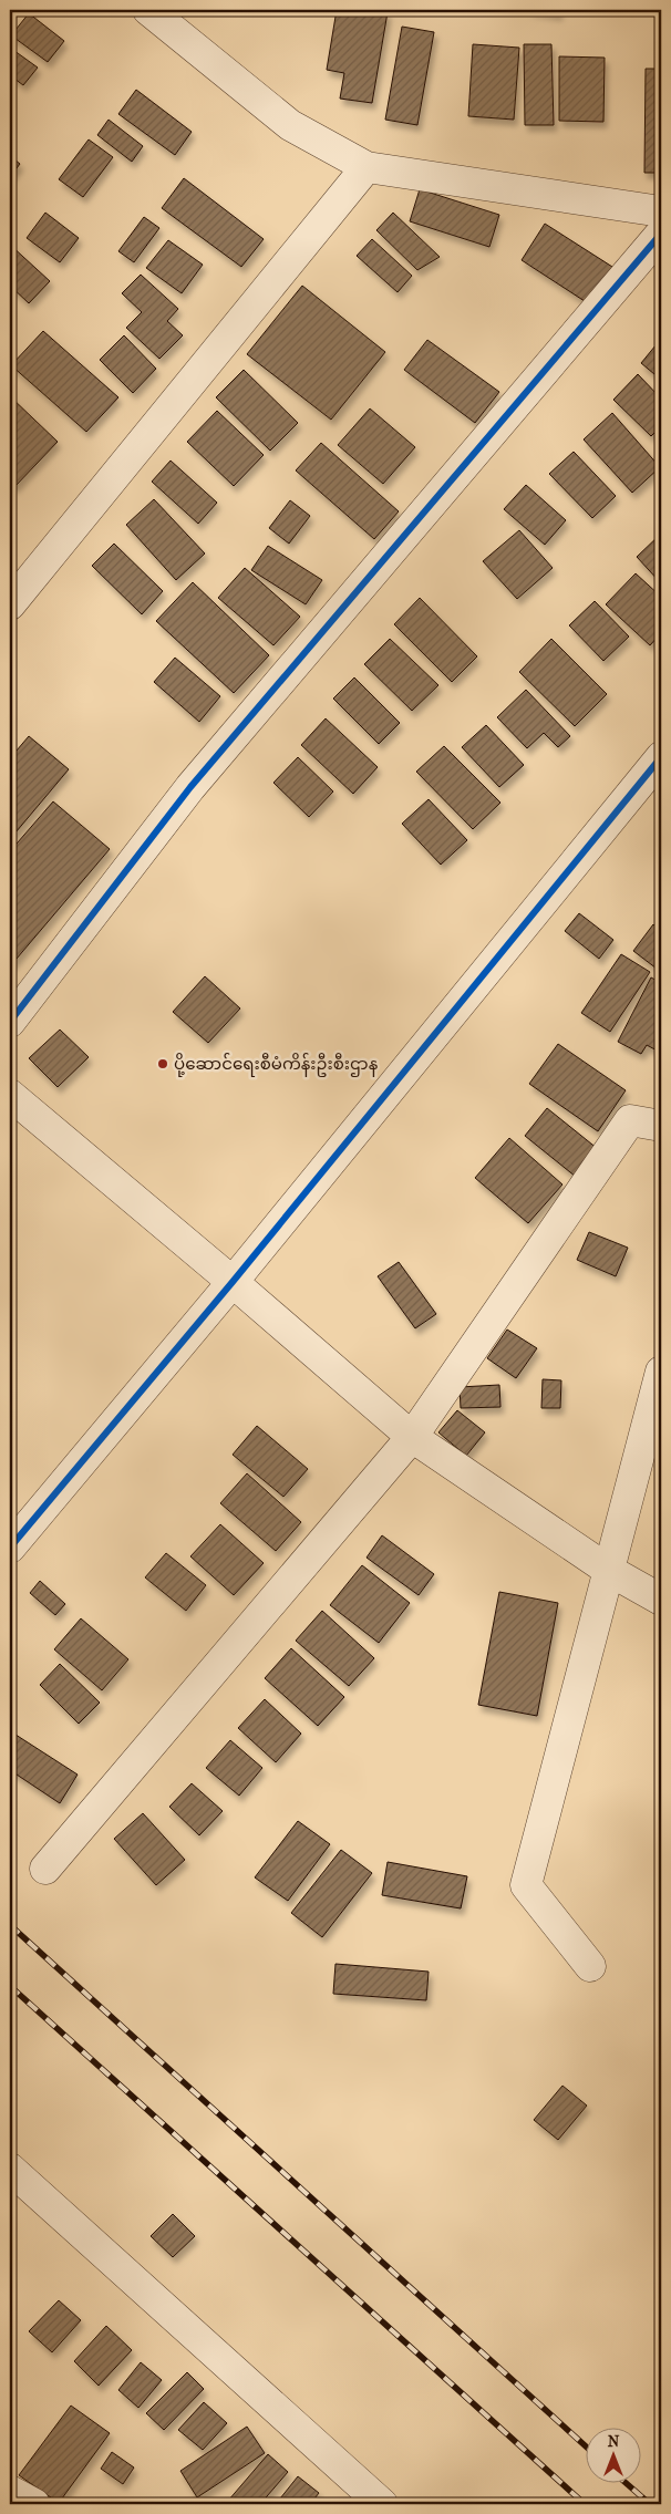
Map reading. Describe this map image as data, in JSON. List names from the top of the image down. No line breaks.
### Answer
{"places":["ပို့ဆောင်ရေးစီမံကိန်းဦးစီးဌာန"],"north":"top"}
